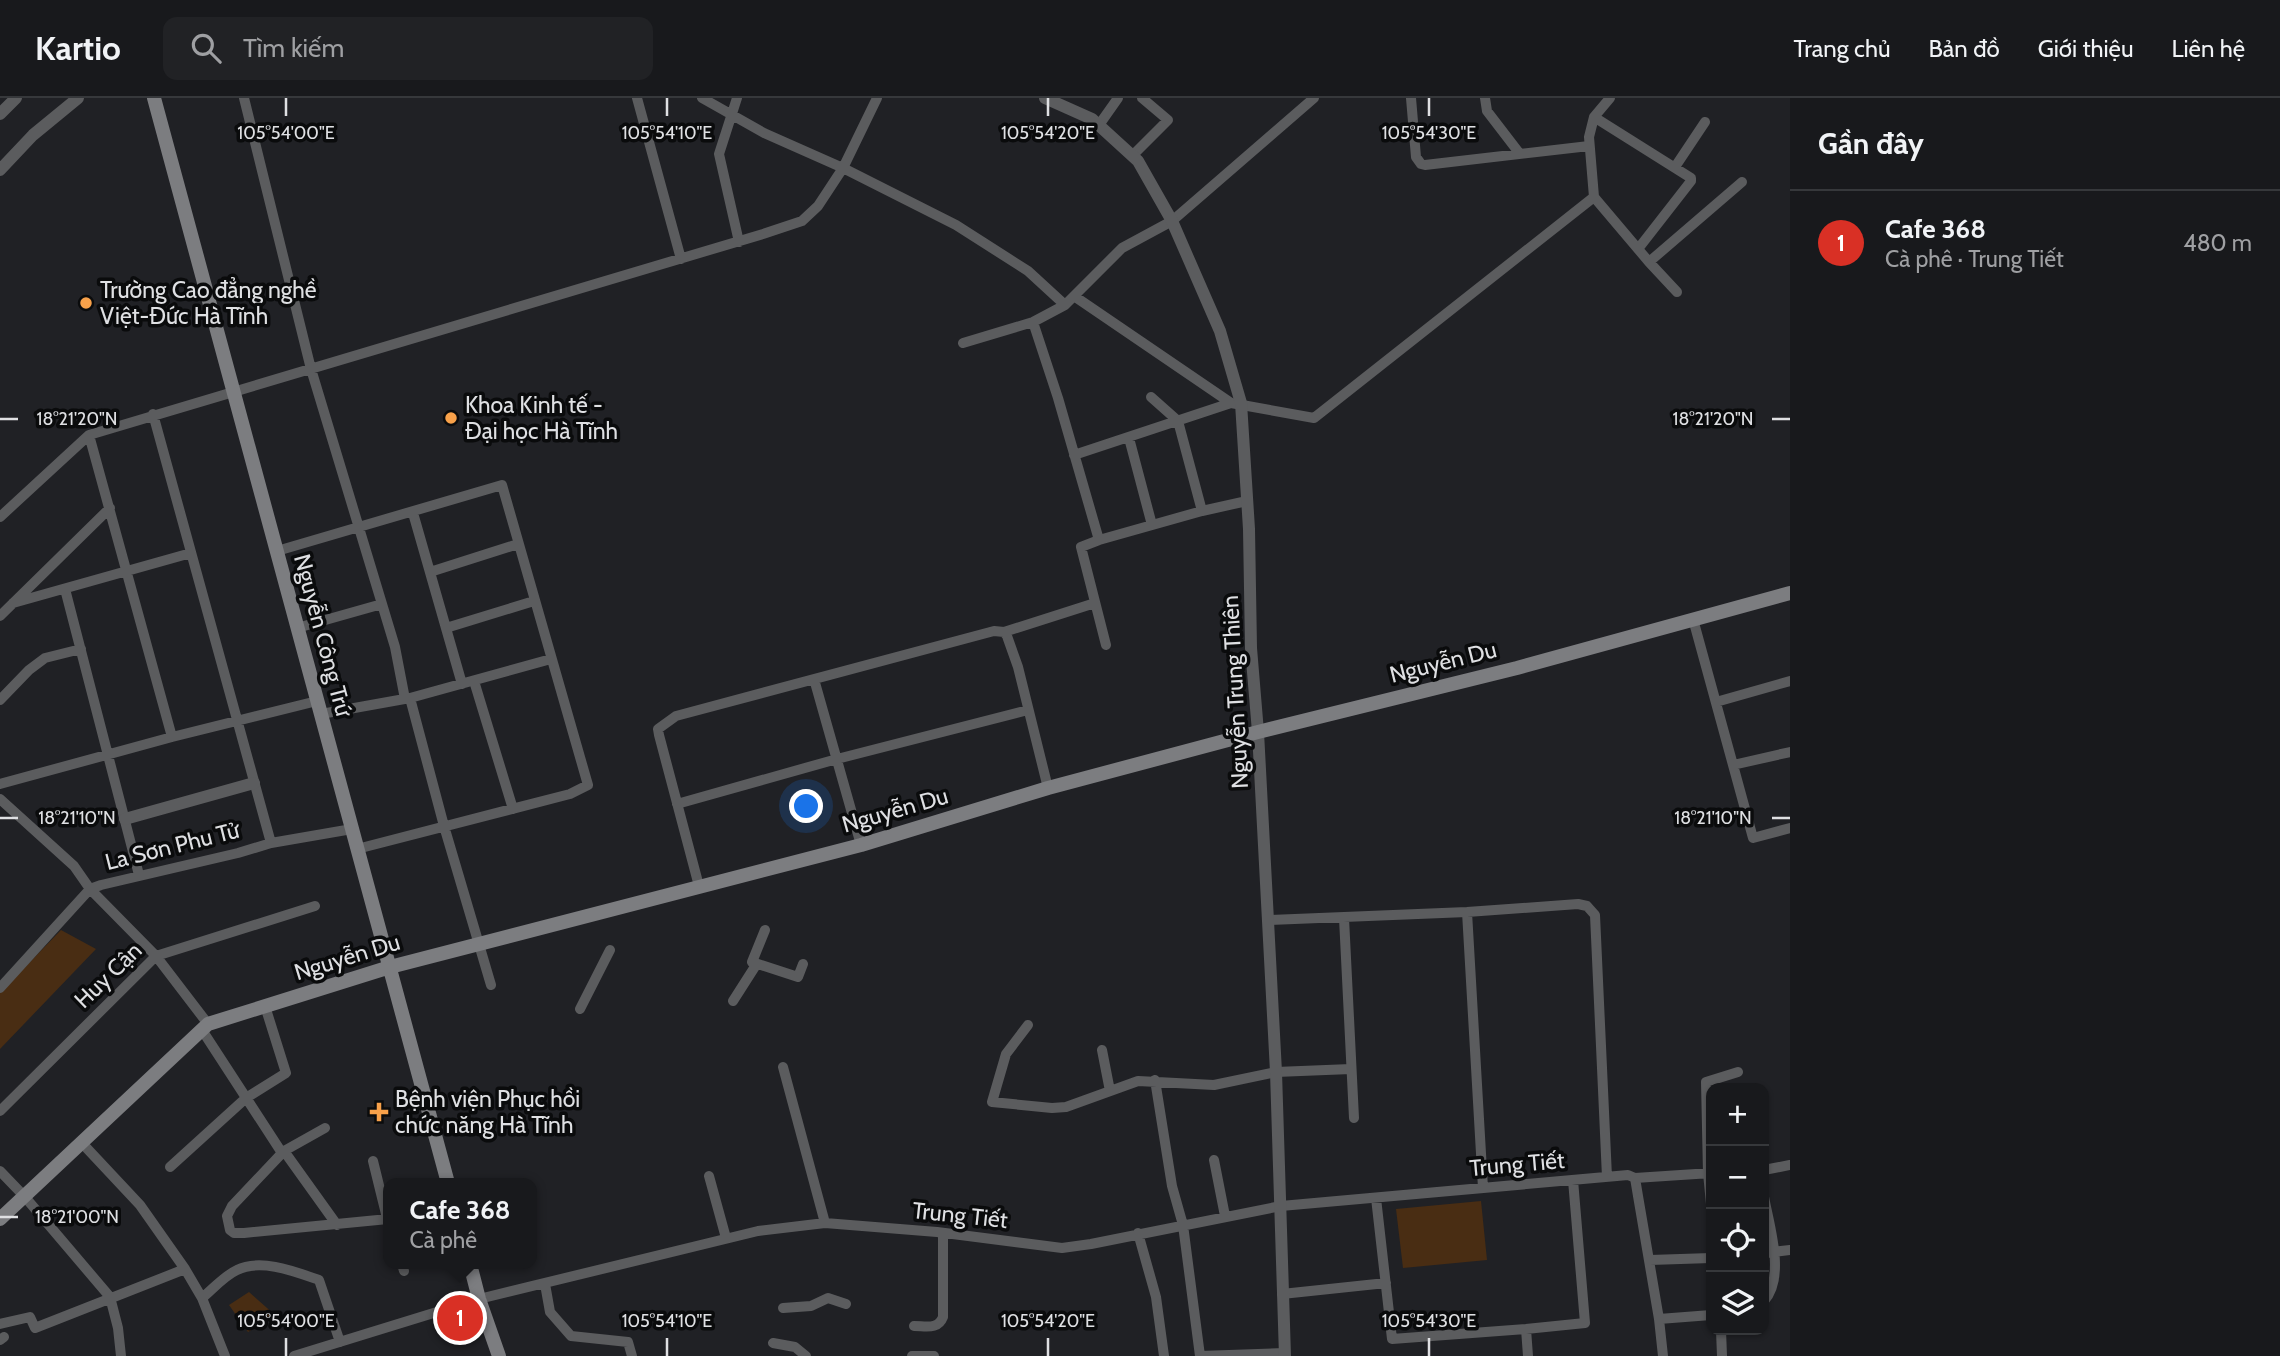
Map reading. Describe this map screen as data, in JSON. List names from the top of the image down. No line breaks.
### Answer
{"streets":{"main road":["Nguyễn Công Trứ","Nguyễn Du"],"street":["Nguyễn Trung Thiên","La Sơn Phu Tử","Huy Cận","Trung Tiết"]},"crossings":[["Nguyễn Công Trứ","Nguyễn Du"],["Nguyễn Công Trứ","La Sơn Phu Tử"],["Nguyễn Du","Nguyễn Trung Thiên"],["Nguyễn Trung Thiên","Trung Tiết"]],"places":{"other":["Trường Cao đẳng nghề Việt-Đức Hà Tĩnh","Khoa Kinh tế - Đại học Hà Tĩnh"],"health":["Bệnh viện Phục hồi chức năng Hà Tĩnh"]},"page":{"header":"Kartio","search":"Tìm kiếm","nav":["Trang chủ","Bản đồ","Giới thiệu","Liên hệ"],"heading":"Gần đây","list":[{"mark":"1","name":"Cafe 368","note":"Cà phê · Trung Tiết","value":"480 m"}],"map_buttons":["+","−"],"popup":["Cafe 368","Cà phê"],"pins":"1"},"coordinates":["105°54'00\"E","105°54'10\"E","105°54'20\"E","105°54'30\"E","18°21'20\"N","18°21'10\"N","18°21'00\"N"]}
